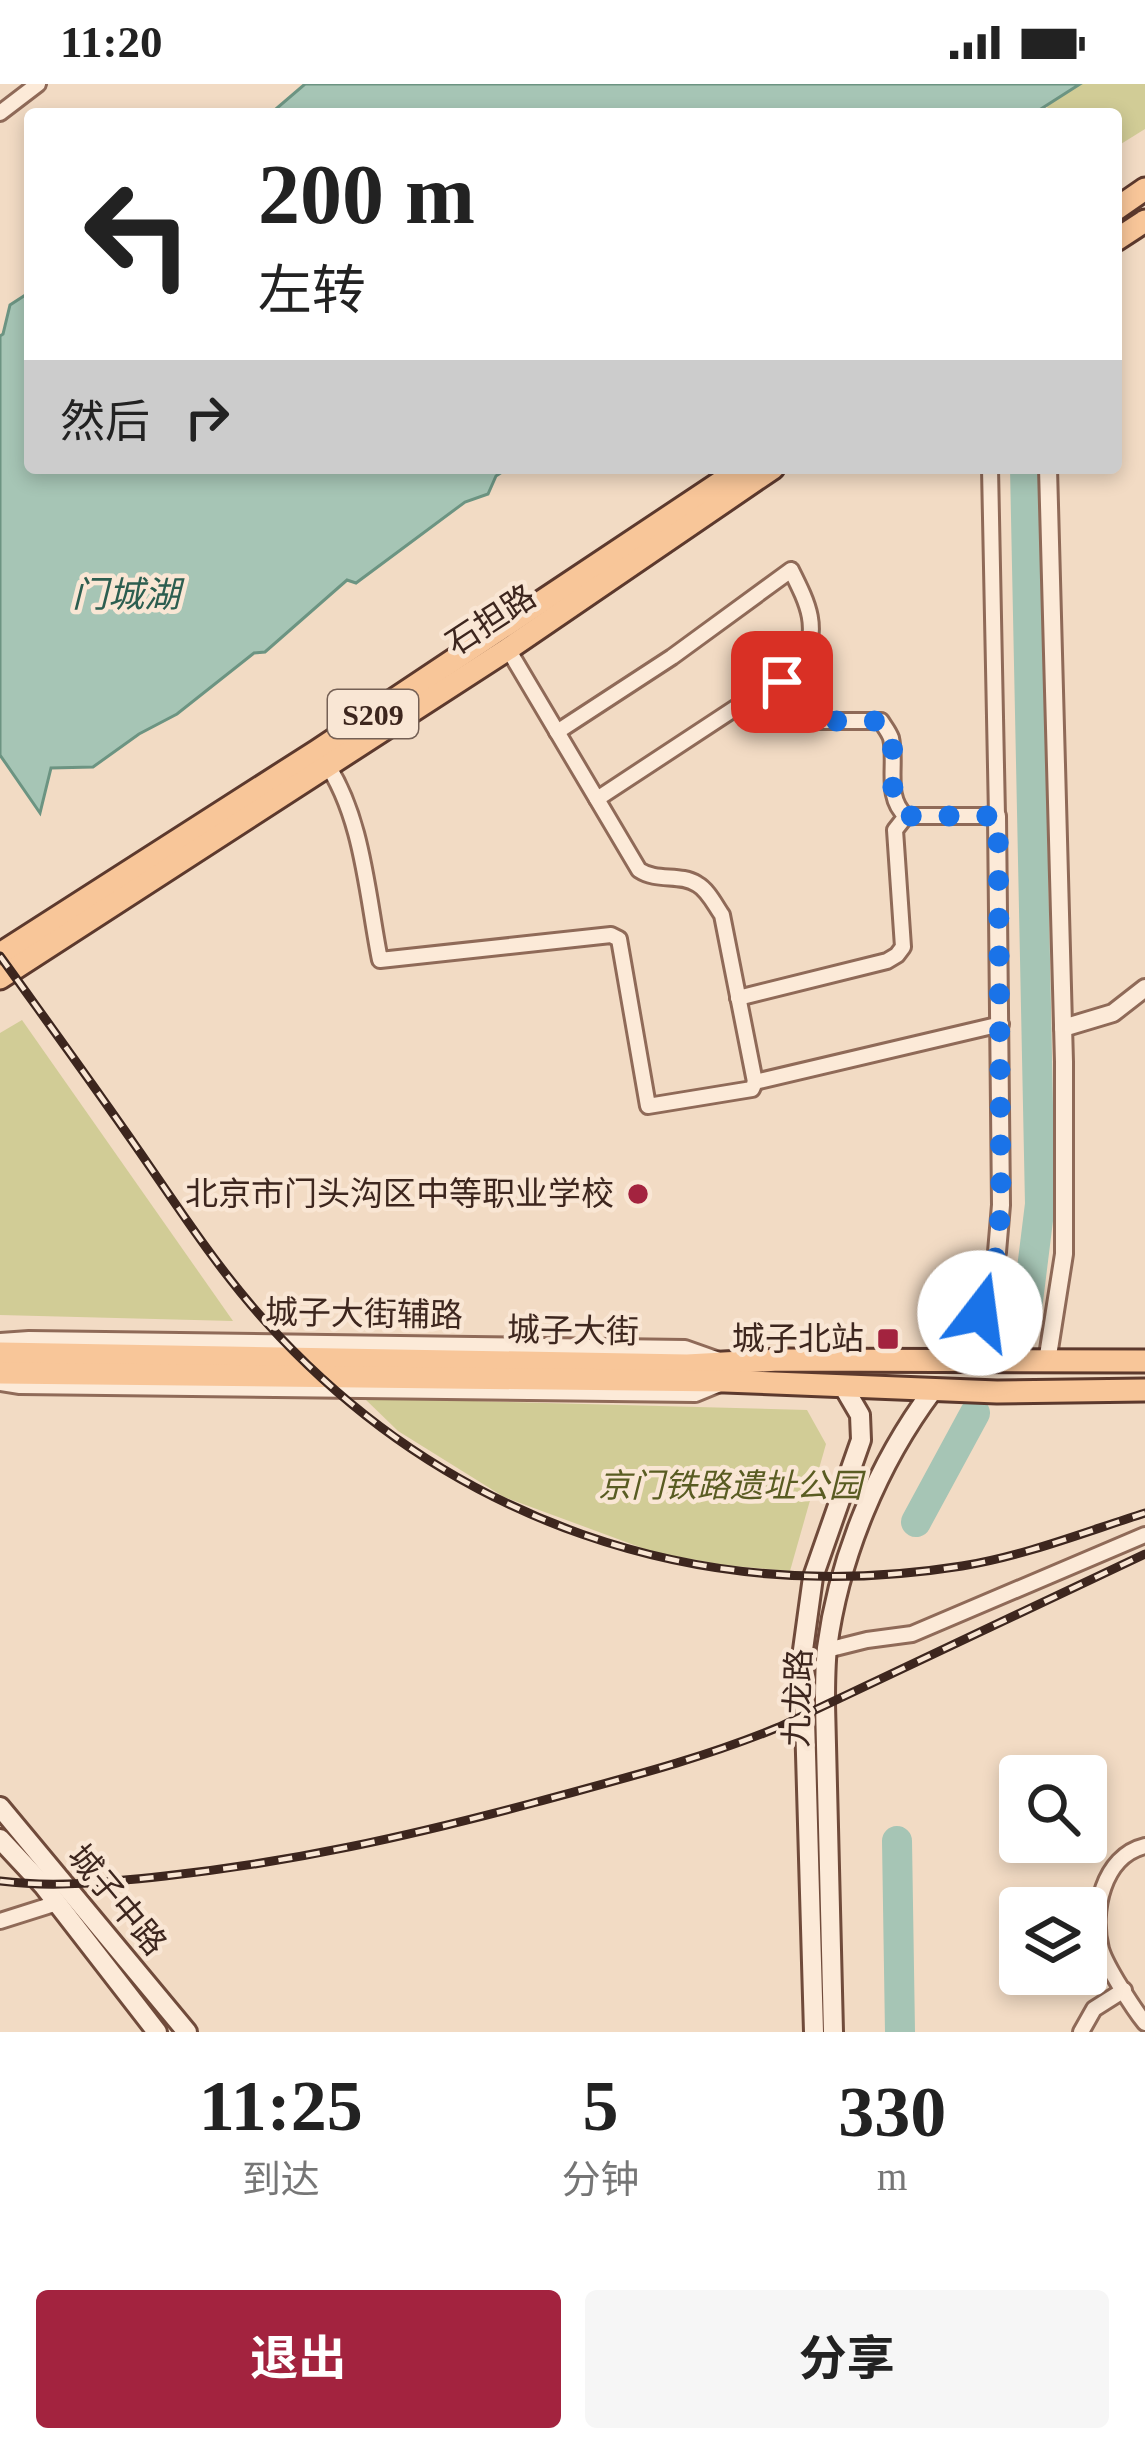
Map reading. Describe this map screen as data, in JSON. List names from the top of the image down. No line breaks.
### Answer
{"streets":{"main road":["石担路","S209","城子大街","九龙路","城子中路"],"street":["城子大街辅路"]},"crossings":[["城子大街辅路","城子大街"],["城子大街","九龙路"]],"water":["门城湖"],"parks":["京门铁路遗址公园"],"places":{"other":["北京市门头沟区中等职业学校"],"transit":["城子北站"]},"page":{"status":"11:20","turn":["200 m","左转"],"then":"然后","eta":["11:25","到达","5","分钟","330","m"],"buttons":["退出","分享"]}}
